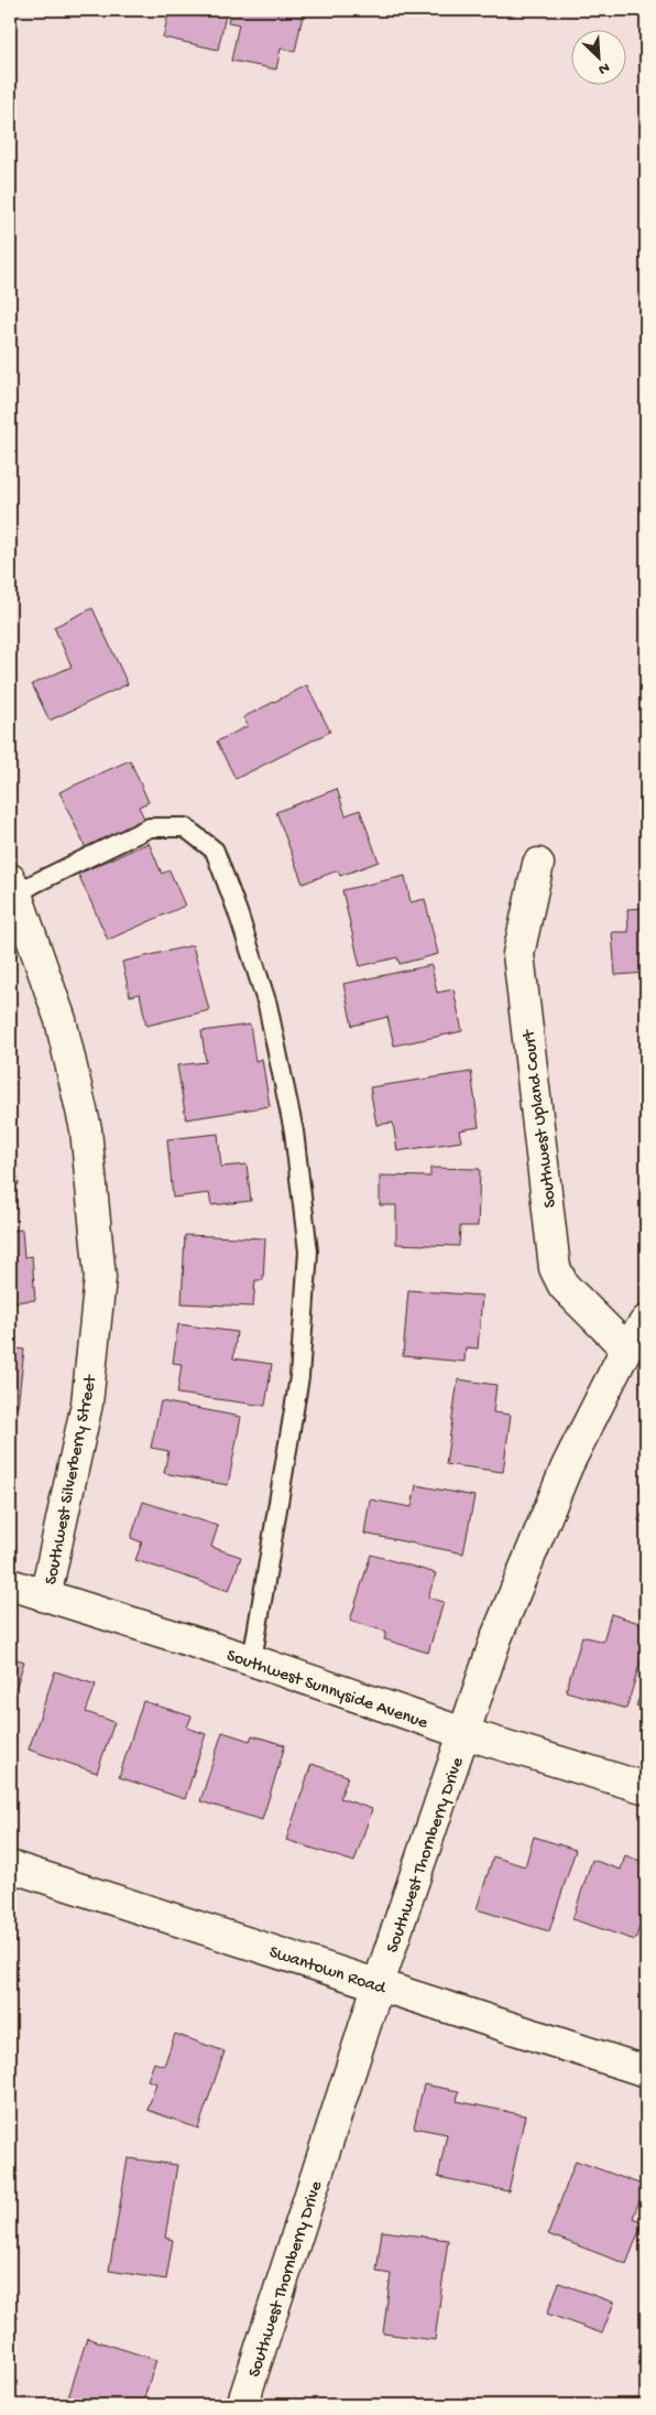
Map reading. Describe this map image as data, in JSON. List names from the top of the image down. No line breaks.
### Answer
{"streets":{"street":["Southwest Upland Court","Southwest Silverberry Street","Southwest Sunnyside Avenue","Southwest Thornberry Drive","Swantown Road"]},"crossings":[["Southwest Upland Court","Southwest Thornberry Drive"],["Southwest Silverberry Street","Southwest Sunnyside Avenue"],["Southwest Sunnyside Avenue","Southwest Thornberry Drive"],["Southwest Thornberry Drive","Swantown Road"]],"north":"bottom right"}
